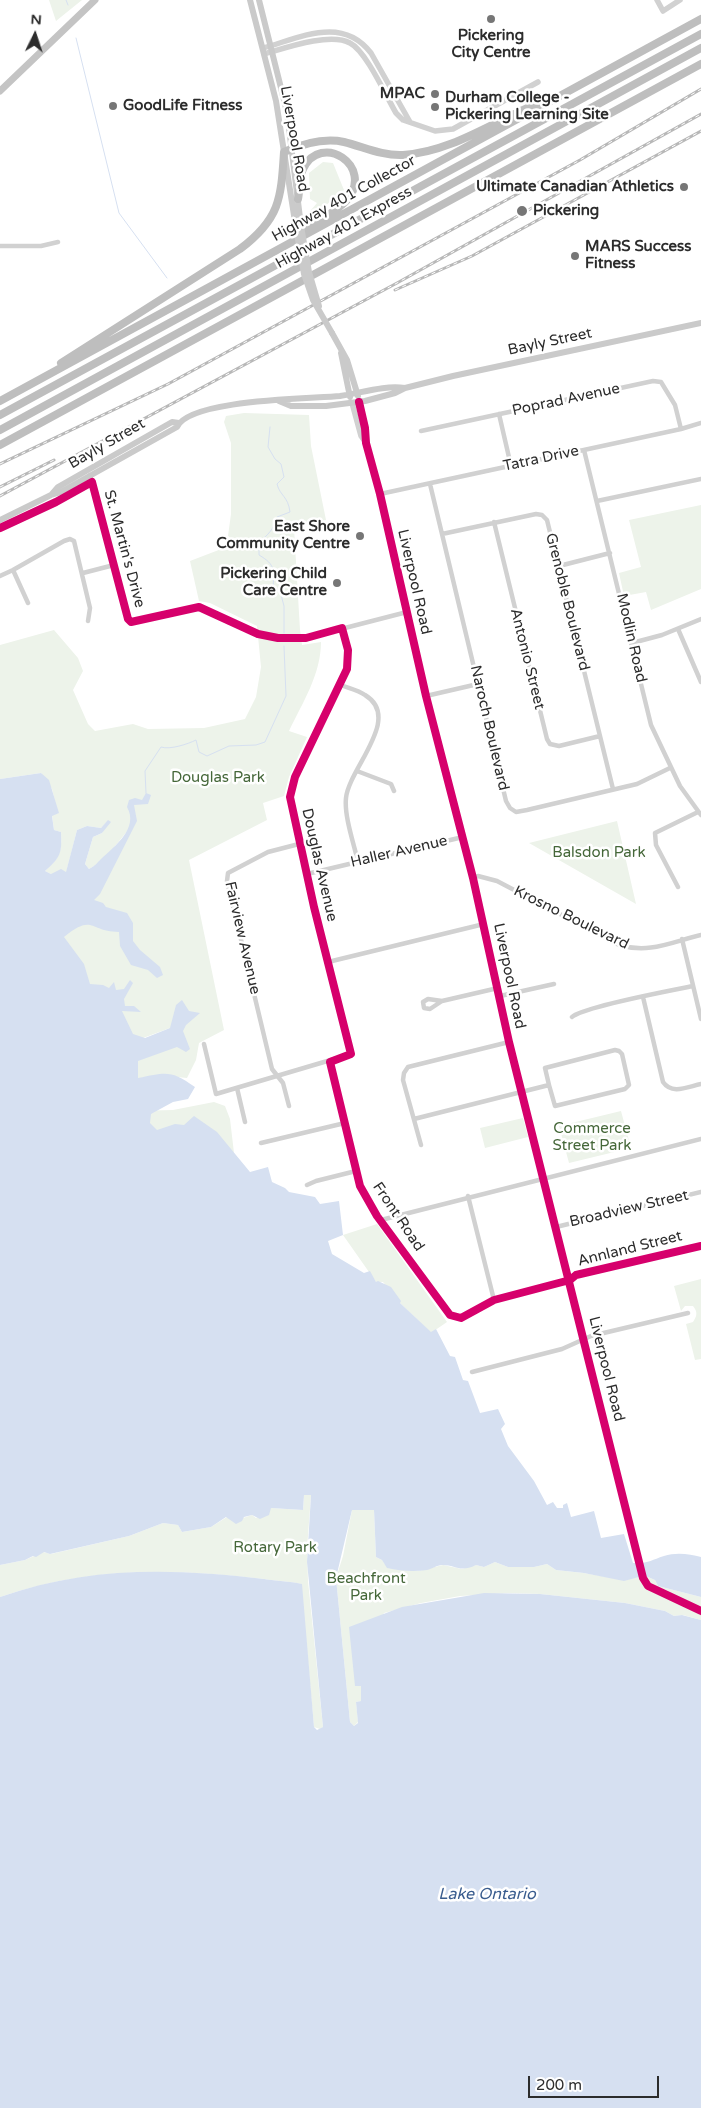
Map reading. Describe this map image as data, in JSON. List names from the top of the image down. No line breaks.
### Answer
{"streets":{"highway":["Highway 401 Collector","Highway 401 Express"],"main road":["Liverpool Road","Bayly Street"],"street":["Poprad Avenue","Tatra Drive","St. Martin's Drive","Grenoble Boulevard","Modlin Road","Antonio Street","Naroch Boulevard","Haller Avenue","Douglas Avenue","Krosno Boulevard","Fairview Avenue","Broadview Street","Front Road","Annland Street"]},"crossings":[["Liverpool Road","Bayly Street"],["Liverpool Road","Tatra Drive"],["Liverpool Road","Haller Avenue"],["Liverpool Road","Krosno Boulevard"],["Liverpool Road","Broadview Street"],["Liverpool Road","Annland Street"],["Bayly Street","St. Martin's Drive"],["Poprad Avenue","Tatra Drive"],["Tatra Drive","Modlin Road"],["Tatra Drive","Naroch Boulevard"],["St. Martin's Drive","Douglas Avenue"],["Grenoble Boulevard","Antonio Street"],["Grenoble Boulevard","Naroch Boulevard"],["Modlin Road","Naroch Boulevard"],["Haller Avenue","Douglas Avenue"],["Douglas Avenue","Fairview Avenue"],["Douglas Avenue","Front Road"],["Front Road","Annland Street"]],"water":["Lake Ontario"],"parks":["Douglas Park","Balsdon Park","Commerce Street Park","Rotary Park","Beachfront Park"],"places":["Pickering City Centre","MPAC","GoodLife Fitness","Durham College - Pickering Learning Site","Ultimate Canadian Athletics","Pickering","MARS Success Fitness","East Shore Community Centre","Pickering Child Care Centre"],"scale_bar":"200 m","north":"top"}
